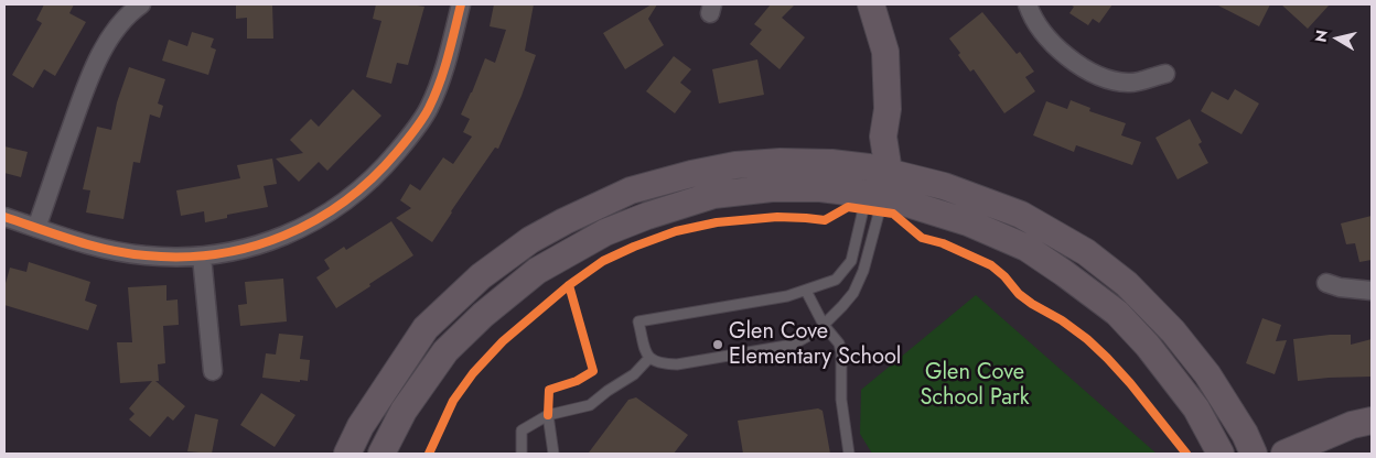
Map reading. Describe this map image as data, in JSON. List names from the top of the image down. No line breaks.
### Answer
{"parks":["Glen Cove School Park"],"places":["Glen Cove Elementary School"],"north":"left"}
